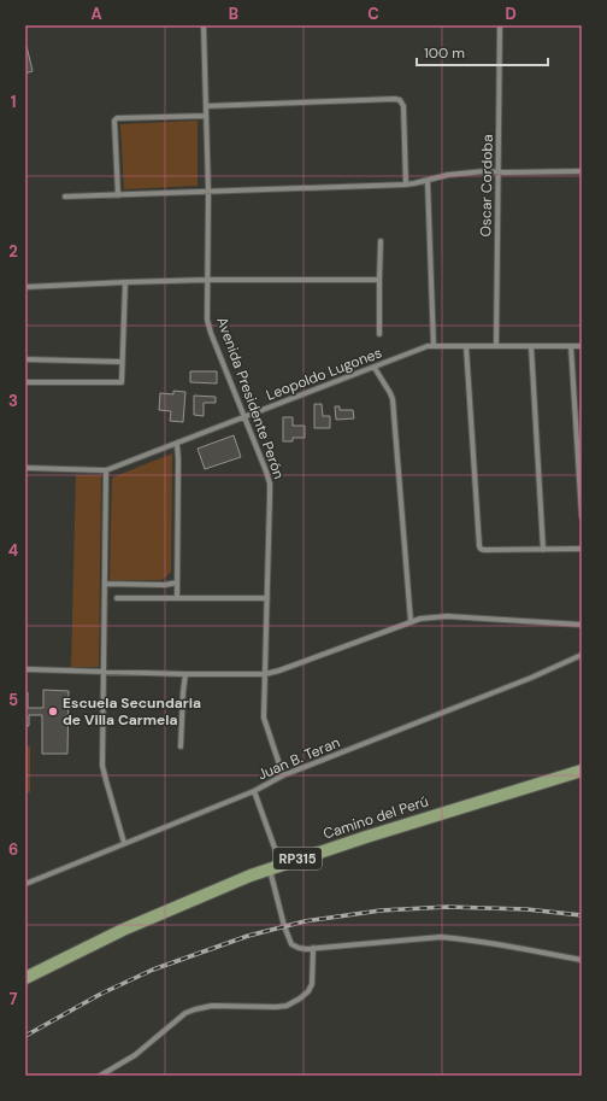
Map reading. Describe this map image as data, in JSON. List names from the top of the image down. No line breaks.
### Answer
{"streets":{"main road":["Camino del Perú","RP315"],"street":["Oscar Cordoba","Leopoldo Lugones","Avenida Presidente Perón","Juan B. Teran"]},"crossings":[["Oscar Cordoba","Leopoldo Lugones"],["Leopoldo Lugones","Avenida Presidente Perón"],["Avenida Presidente Perón","Juan B. Teran"]],"places":["Escuela Secundaria de Villa Carmela"],"scale_bar":"100 m","grid":{"columns":["A","B","C","D"],"rows":["1","2","3","4","5","6","7"]}}
